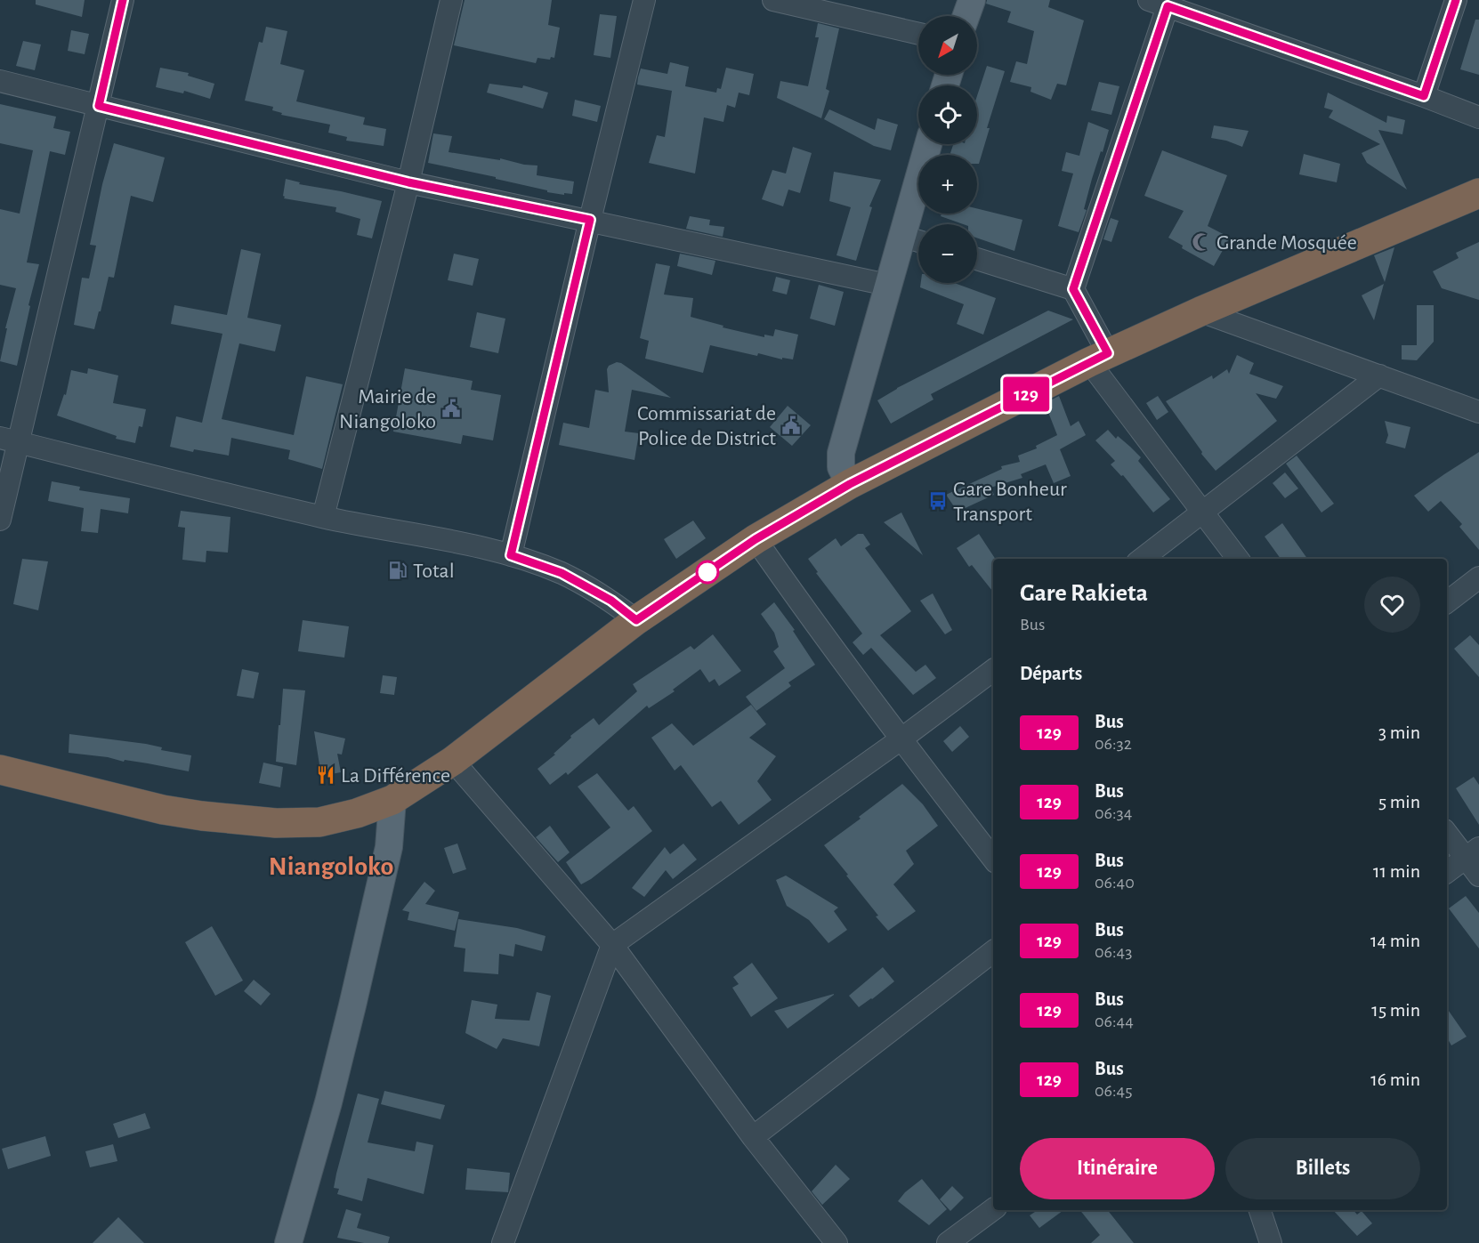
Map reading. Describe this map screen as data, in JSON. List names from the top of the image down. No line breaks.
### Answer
{"districts":["Niangoloko"],"places":{"mosque":["Grande Mosquée"],"public building":["Mairie de Niangoloko","Commissariat de Police de District"],"bus stop":["Gare Bonheur Transport"],"fuel station":["Total"],"restaurant":["La Différence"]},"lines":["bus line 129"],"north":"bottom left","page":{"on_map":"129","map_buttons":["+","−"],"heading":[["Gare Rakieta","Bus"],"Départs"],"list":[{"mark":"129","name":"Bus","note":"06:32","value":"3 min"},{"mark":"129","name":"Bus","note":"06:34","value":"5 min"},{"mark":"129","name":"Bus","note":"06:40","value":"11 min"},{"mark":"129","name":"Bus","note":"06:43","value":"14 min"},{"mark":"129","name":"Bus","note":"06:44","value":"15 min"},{"mark":"129","name":"Bus","note":"06:45","value":"16 min"}],"buttons":["Itinéraire","Billets"]}}
